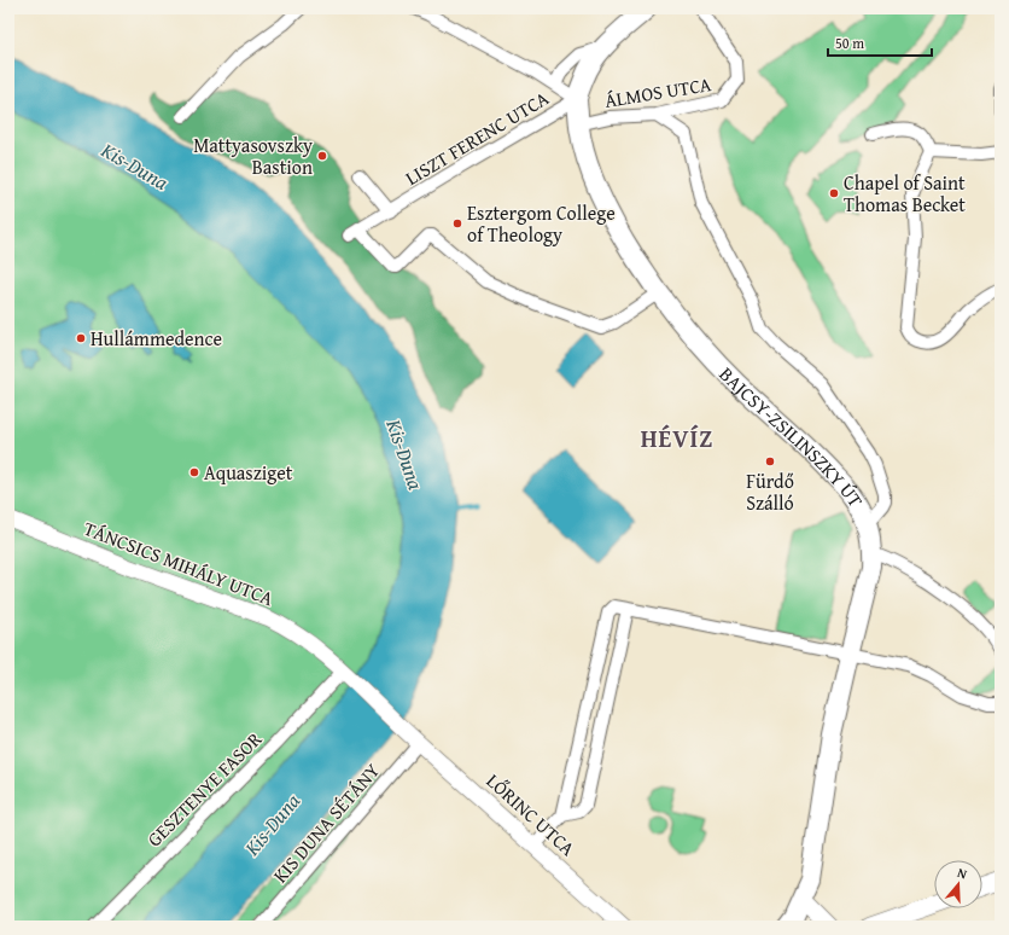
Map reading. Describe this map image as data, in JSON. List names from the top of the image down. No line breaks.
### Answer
{"streets":{"main road":["BAJCSY-ZSILINSZKY ÚT"],"street":["ÁLMOS UTCA","LISZT FERENC UTCA","TÁNCSICS MIHÁLY UTCA","GESZTENYE FASOR","LŐRINC UTCA","KIS DUNA SÉTÁNY"]},"crossings":[["ÁLMOS UTCA","BAJCSY-ZSILINSZKY ÚT"],["LISZT FERENC UTCA","BAJCSY-ZSILINSZKY ÚT"],["TÁNCSICS MIHÁLY UTCA","LŐRINC UTCA"],["TÁNCSICS MIHÁLY UTCA","KIS DUNA SÉTÁNY"],["LŐRINC UTCA","KIS DUNA SÉTÁNY"]],"districts":["HÉVÍZ"],"water":["Kis-Duna"],"places":["Mattyasovszky Bastion","Chapel of Saint Thomas Becket","Esztergom College of Theology","Hullámmedence","Fürdő Szálló","Aquasziget"],"scale_bar":"50 m","north":"top"}
